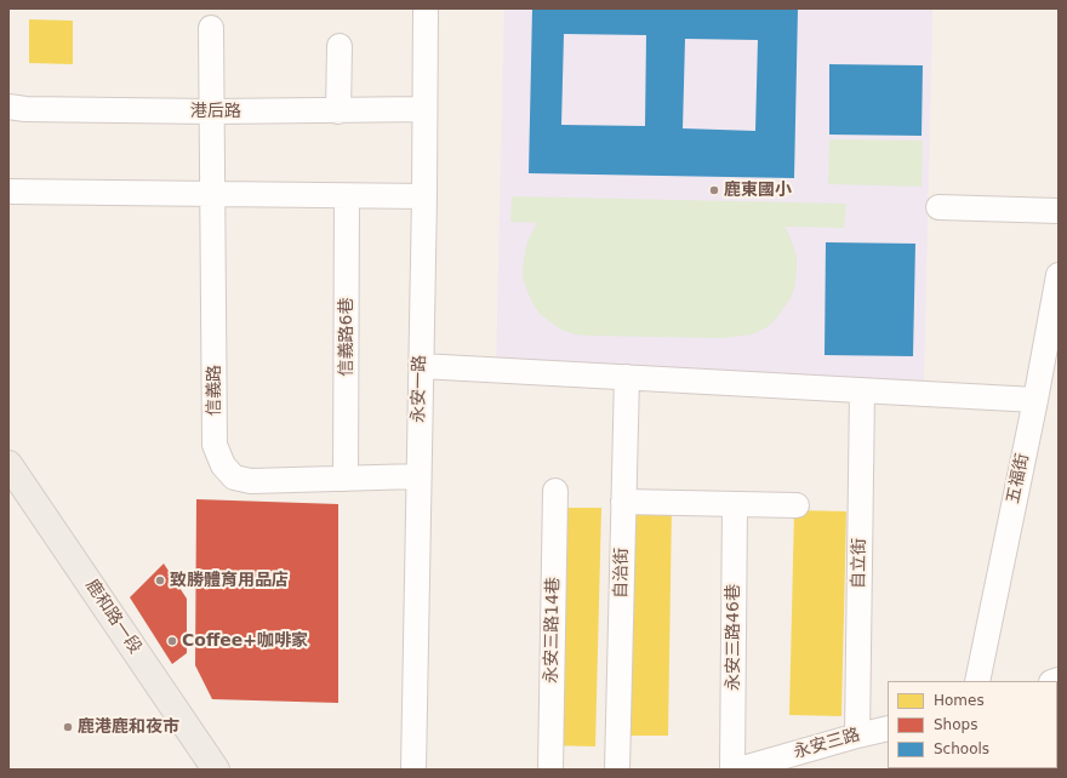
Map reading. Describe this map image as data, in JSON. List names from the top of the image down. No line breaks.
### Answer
{"streets":{"main road":["鹿和路一段"],"street":["港后路","信義路6巷","永安一路","信義路","五福街","自立街","自治街","永安三路14巷","永安三路46巷","永安三路"]},"crossings":[["港后路","永安一路"],["港后路","信義路"],["信義路6巷","信義路"],["永安一路","信義路"],["自立街","永安三路"]],"places":["鹿東國小","致勝體育用品店","Coffee+咖啡家","鹿港鹿和夜市"],"legend":["Homes","Shops","Schools"]}
